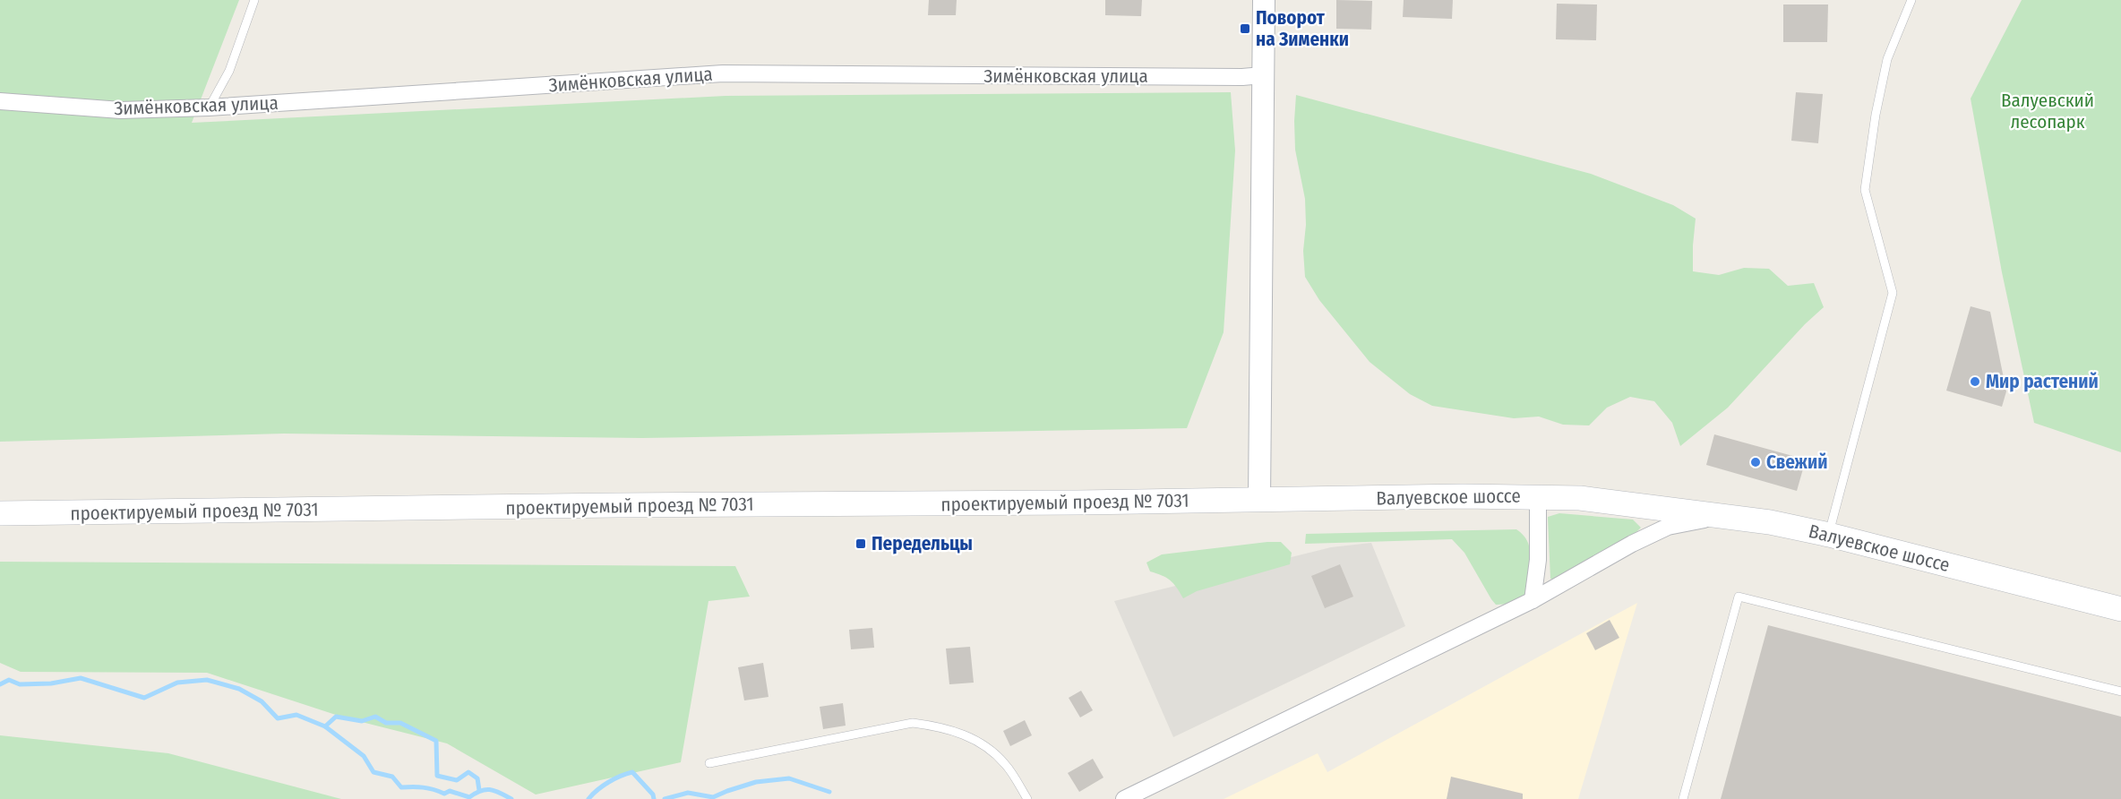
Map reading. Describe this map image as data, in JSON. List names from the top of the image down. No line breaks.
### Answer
{"streets":{"main road":["Валуевское шоссе","проектируемый проезд № 7031"],"street":["Зимёнковская улица"]},"crossings":[["Валуевское шоссе","проектируемый проезд № 7031"]],"parks":["Валуевский лесопарк"],"places":{"transit":["Поворот на Зименки","Передельцы"],"other":["Мир растений","Свежий"]}}
